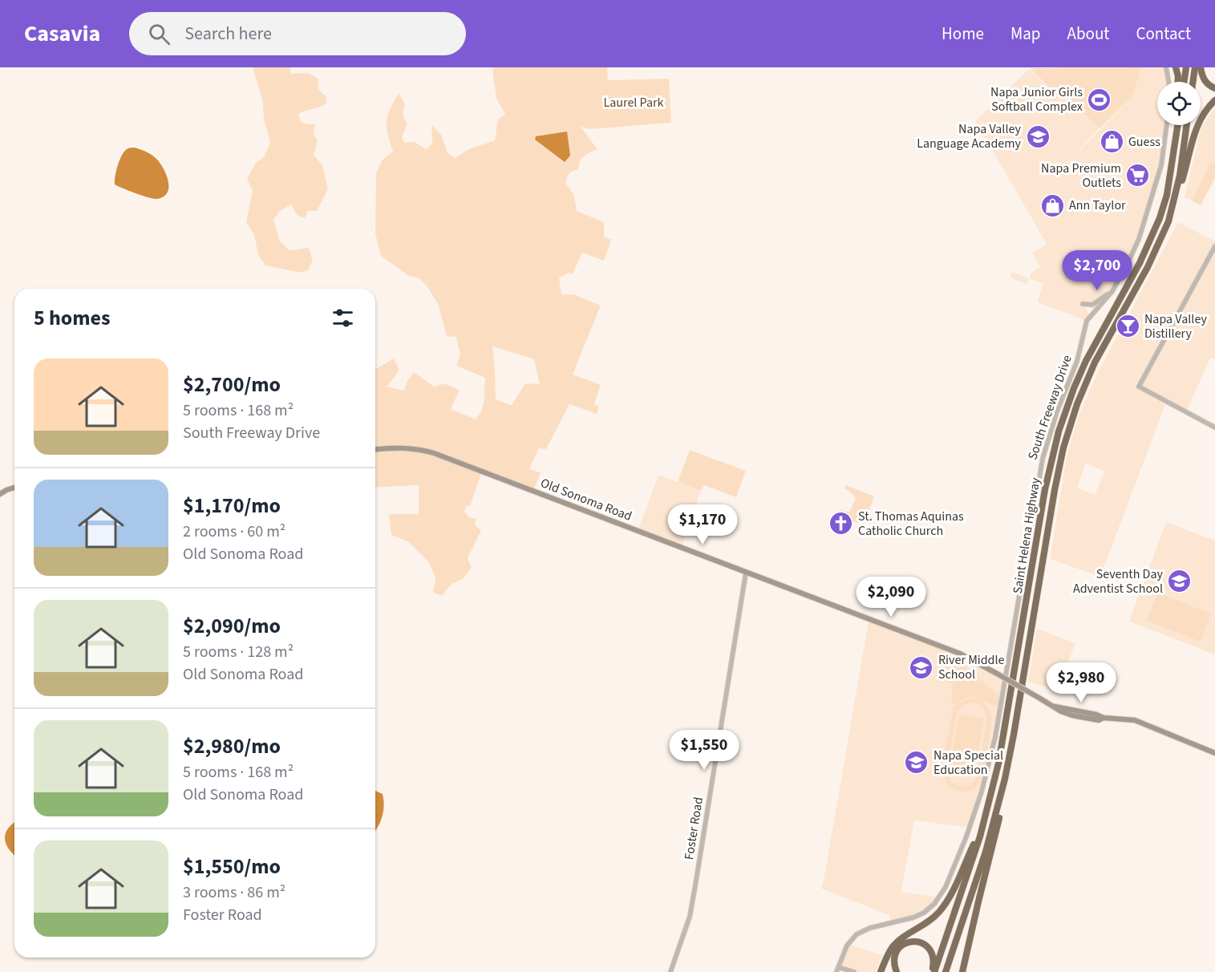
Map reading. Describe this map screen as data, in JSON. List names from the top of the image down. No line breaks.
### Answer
{"streets":{"highway":["Saint Helena Highway"],"main road":["Old Sonoma Road"],"street":["South Freeway Drive","Foster Road"]},"crossings":[["Old Sonoma Road","Foster Road"]],"parks":["Laurel Park"],"places":{"sports":["Napa Junior Girls Softball Complex"],"school or university":["Napa Valley Language Academy","Seventh Day Adventist School","River Middle School","Napa Special Education"],"shop":["Guess","Ann Taylor"],"supermarket":["Napa Premium Outlets"],"bar":["Napa Valley Distillery"],"church":["St. Thomas Aquinas Catholic Church"]},"page":{"header":"Casavia","search":"Search here","nav":["Home","Map","About","Contact"],"price":["$2,700","$1,170","$2,090","$2,980","$1,550"],"heading":"5 homes","list":[{"name":"$2,700/mo","note":"5 rooms · 168 m² · South Freeway Drive"},{"name":"$1,170/mo","note":"2 rooms · 60 m² · Old Sonoma Road"},{"name":"$2,090/mo","note":"5 rooms · 128 m² · Old Sonoma Road"},{"name":"$2,980/mo","note":"5 rooms · 168 m² · Old Sonoma Road"},{"name":"$1,550/mo","note":"3 rooms · 86 m² · Foster Road"}]}}
